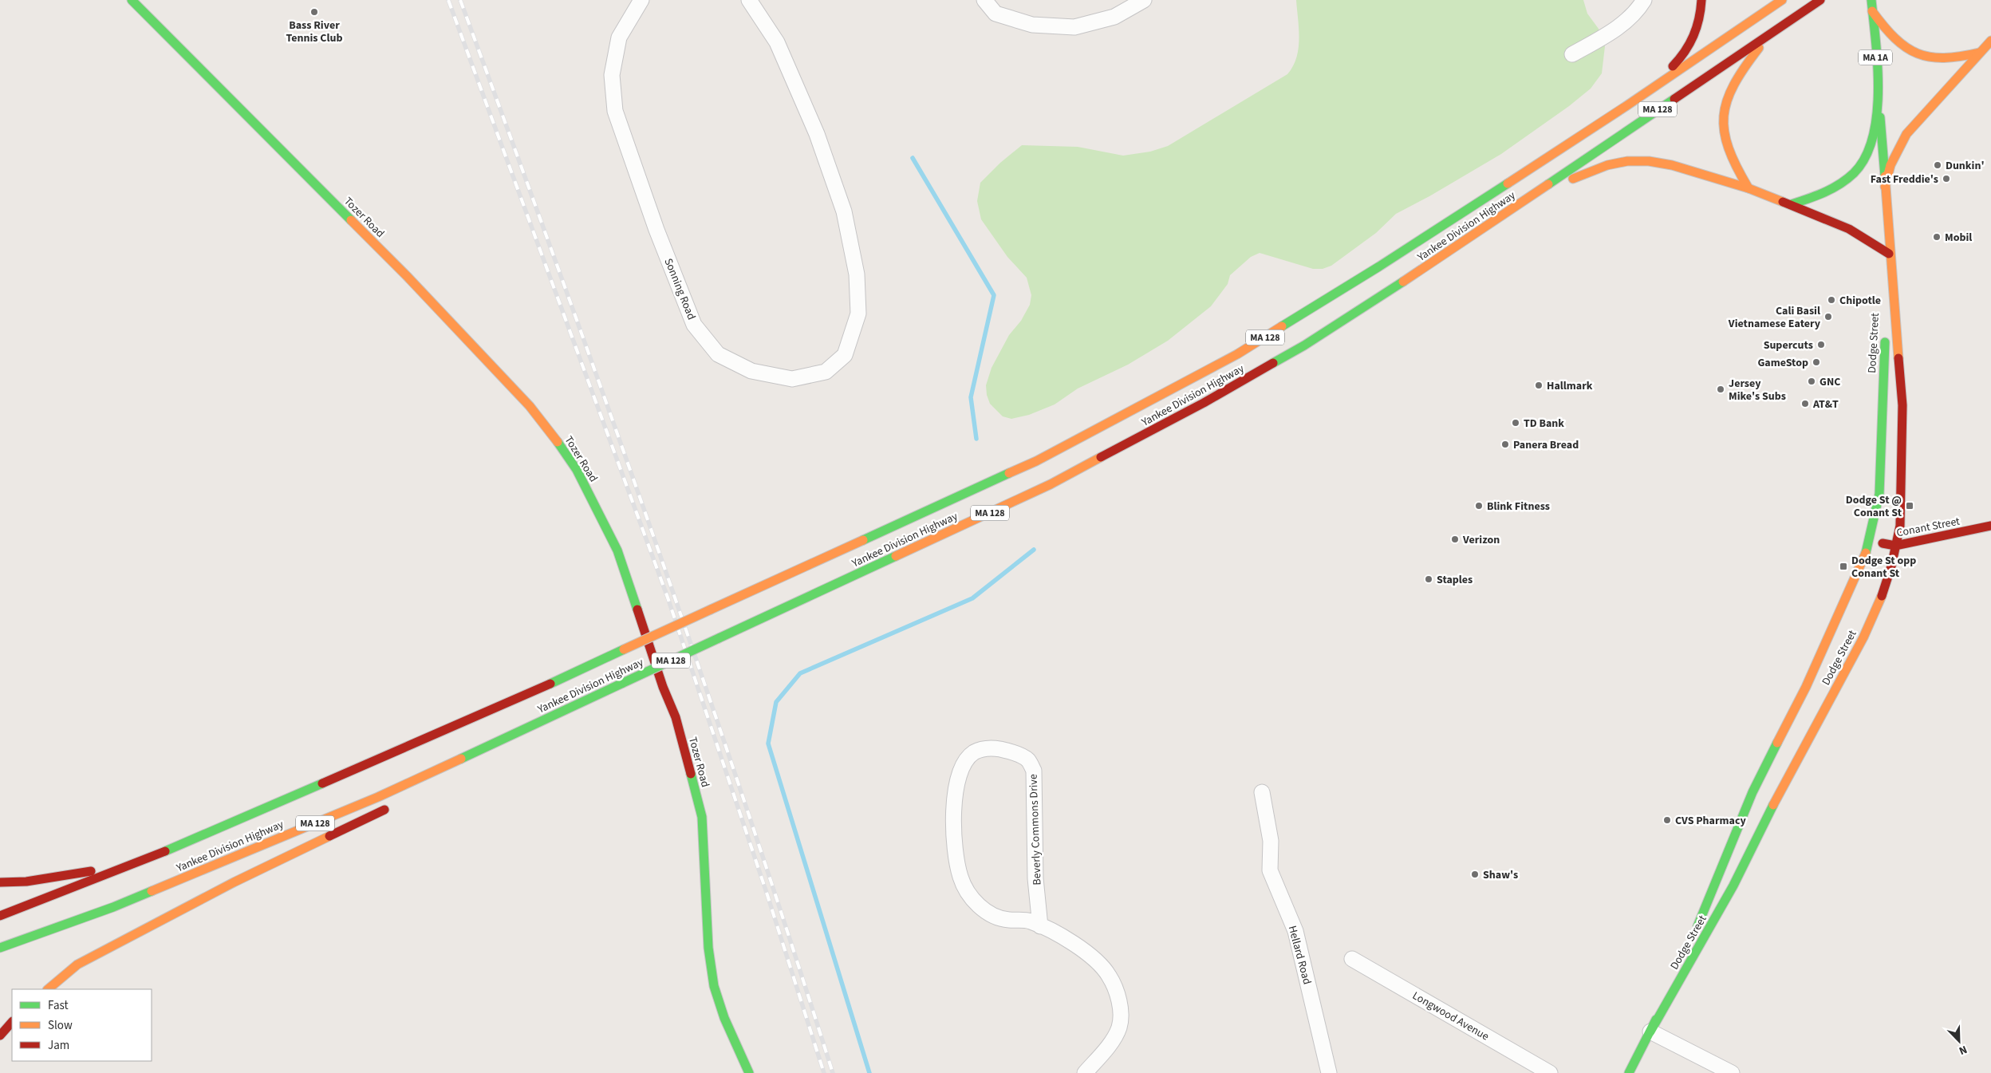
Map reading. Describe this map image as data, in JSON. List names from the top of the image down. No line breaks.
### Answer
{"streets":{"main road":["MA 1A","MA 128","Tozer Road","Yankee Division Highway","Dodge Street","Conant Street"],"street":["Sonning Road","Beverly Commons Drive","Hellard Road","Longwood Avenue"]},"crossings":[["Dodge Street","Conant Street"]],"places":{"other":["Bass River Tennis Club","Dunkin'","Fast Freddie's","Mobil","Chipotle","Cali Basil Vietnamese Eatery","Supercuts","GameStop","GNC","Hallmark","Jersey Mike's Subs","AT&T","TD Bank","Panera Bread","Blink Fitness","Verizon","Staples","CVS Pharmacy","Shaw's"],"transit":["Dodge St @ Conant St","Dodge St opp Conant St"]},"legend":["Fast","Slow","Jam"],"north":"bottom right"}
